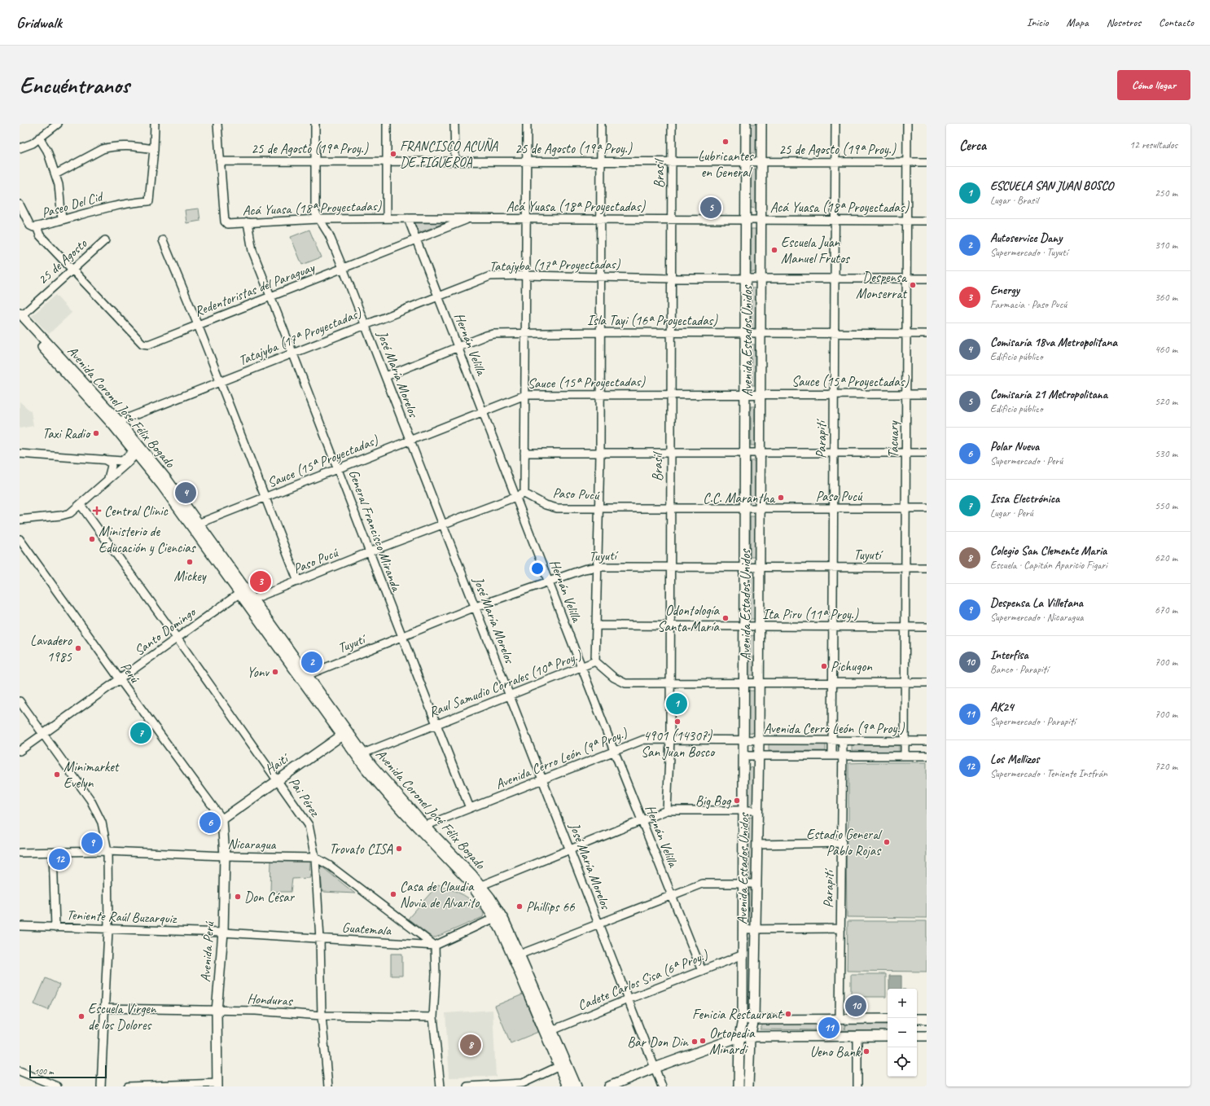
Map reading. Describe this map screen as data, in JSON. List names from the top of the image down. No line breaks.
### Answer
{"streets":{"main road":["Avenida Estados Unidos","Avenida Coronel José Félix Bogado","Haití","Avenida Perú"],"street":["25 de Agosto (19ª Proy.)","Brasil","Paseo Del Cid","Acá Yuasa (18ª Proyectadas)","25 de Agosto","Tatajyba (17ª Proyectadas)","Redentoristas del Paraguay","Isla Tayi (16ª Proyectadas)","Hernán Velilla","José María Morelos","Sauce (15ª Proyectadas)","Parapití","Tacuary","Paso Pucú","General Francisco Miranda","Tuyutí","Ita Piru (11ª Proy.)","Santo Domingo","Perú","Raul Samudio Corrales (10ª Proy.)","Avenida Cerro León (9ª Proy.)","Pai Pérez","Nicaragua","Teniente Raúl Buzarquiz","Guatemala","Cadete Carlos Sisa (6ª Proy.)","Honduras"]},"crossings":[["25 de Agosto (19ª Proy.)","Brasil"],["25 de Agosto (19ª Proy.)","Acá Yuasa (18ª Proyectadas)"],["25 de Agosto (19ª Proy.)","Avenida Estados Unidos"],["25 de Agosto (19ª Proy.)","José María Morelos"],["25 de Agosto (19ª Proy.)","Parapití"],["25 de Agosto (19ª Proy.)","Tacuary"],["Brasil","Acá Yuasa (18ª Proyectadas)"],["Brasil","Tatajyba (17ª Proyectadas)"],["Brasil","Isla Tayi (16ª Proyectadas)"],["Brasil","Sauce (15ª Proyectadas)"],["Brasil","Paso Pucú"],["Brasil","Tuyutí"],["Brasil","Ita Piru (11ª Proy.)"],["Brasil","Raul Samudio Corrales (10ª Proy.)"],["Brasil","Avenida Cerro León (9ª Proy.)"],["Paseo Del Cid","25 de Agosto"],["Paseo Del Cid","Redentoristas del Paraguay"],["Acá Yuasa (18ª Proyectadas)","Redentoristas del Paraguay"],["Acá Yuasa (18ª Proyectadas)","Avenida Estados Unidos"],["Acá Yuasa (18ª Proyectadas)","Hernán Velilla"],["Acá Yuasa (18ª Proyectadas)","José María Morelos"],["Acá Yuasa (18ª Proyectadas)","Parapití"],["Acá Yuasa (18ª Proyectadas)","Tacuary"],["Acá Yuasa (18ª Proyectadas)","General Francisco Miranda"],["25 de Agosto","Redentoristas del Paraguay"],["25 de Agosto","Avenida Coronel José Félix Bogado"],["Tatajyba (17ª Proyectadas)","Avenida Estados Unidos"],["Tatajyba (17ª Proyectadas)","Hernán Velilla"],["Tatajyba (17ª Proyectadas)","José María Morelos"],["Tatajyba (17ª Proyectadas)","Avenida Coronel José Félix Bogado"],["Tatajyba (17ª Proyectadas)","Parapití"],["Tatajyba (17ª Proyectadas)","Tacuary"],["Tatajyba (17ª Proyectadas)","General Francisco Miranda"],["Redentoristas del Paraguay","Hernán Velilla"],["Redentoristas del Paraguay","José María Morelos"],["Redentoristas del Paraguay","General Francisco Miranda"],["Isla Tayi (16ª Proyectadas)","Avenida Estados Unidos"],["Isla Tayi (16ª Proyectadas)","Hernán Velilla"],["Isla Tayi (16ª Proyectadas)","José María Morelos"],["Isla Tayi (16ª Proyectadas)","Parapití"],["Isla Tayi (16ª Proyectadas)","Tacuary"],["Avenida Estados Unidos","Sauce (15ª Proyectadas)"],["Avenida Estados Unidos","Paso Pucú"],["Avenida Estados Unidos","Tuyutí"],["Avenida Estados Unidos","Ita Piru (11ª Proy.)"],["Avenida Estados Unidos","Raul Samudio Corrales (10ª Proy.)"],["Avenida Estados Unidos","Avenida Cerro León (9ª Proy.)"],["Avenida Estados Unidos","Cadete Carlos Sisa (6ª Proy.)"],["Hernán Velilla","Sauce (15ª Proyectadas)"],["Hernán Velilla","Paso Pucú"],["Hernán Velilla","Tuyutí"],["Hernán Velilla","Raul Samudio Corrales (10ª Proy.)"],["Hernán Velilla","Avenida Cerro León (9ª Proy.)"],["Hernán Velilla","Cadete Carlos Sisa (6ª Proy.)"],["José María Morelos","Sauce (15ª Proyectadas)"],["José María Morelos","Paso Pucú"],["José María Morelos","Tuyutí"],["José María Morelos","Raul Samudio Corrales (10ª Proy.)"],["José María Morelos","Avenida Cerro León (9ª Proy.)"],["José María Morelos","Cadete Carlos Sisa (6ª Proy.)"],["Sauce (15ª Proyectadas)","Avenida Coronel José Félix Bogado"],["Sauce (15ª Proyectadas)","Parapití"],["Sauce (15ª Proyectadas)","Tacuary"],["Sauce (15ª Proyectadas)","General Francisco Miranda"],["Avenida Coronel José Félix Bogado","Paso Pucú"],["Avenida Coronel José Félix Bogado","Tuyutí"],["Avenida Coronel José Félix Bogado","Santo Domingo"],["Avenida Coronel José Félix Bogado","Raul Samudio Corrales (10ª Proy.)"],["Avenida Coronel José Félix Bogado","Avenida Cerro León (9ª Proy.)"],["Avenida Coronel José Félix Bogado","Haití"],["Avenida Coronel José Félix Bogado","Guatemala"],["Avenida Coronel José Félix Bogado","Cadete Carlos Sisa (6ª Proy.)"],["Parapití","Paso Pucú"],["Parapití","Tuyutí"],["Parapití","Ita Piru (11ª Proy.)"],["Parapití","Raul Samudio Corrales (10ª Proy.)"],["Parapití","Avenida Cerro León (9ª Proy.)"],["Tacuary","Paso Pucú"],["Tacuary","Tuyutí"],["Tacuary","Ita Piru (11ª Proy.)"],["Tacuary","Raul Samudio Corrales (10ª Proy.)"],["Tacuary","Avenida Cerro León (9ª Proy.)"],["Paso Pucú","General Francisco Miranda"],["General Francisco Miranda","Tuyutí"],["General Francisco Miranda","Raul Samudio Corrales (10ª Proy.)"],["General Francisco Miranda","Avenida Cerro León (9ª Proy.)"],["Santo Domingo","Perú"],["Santo Domingo","Pai Pérez"],["Perú","Haití"],["Perú","Avenida Perú"],["Haití","Pai Pérez"],["Haití","Avenida Perú"],["Pai Pérez","Nicaragua"],["Pai Pérez","Guatemala"],["Pai Pérez","Honduras"],["Nicaragua","Guatemala"],["Nicaragua","Avenida Perú"],["Teniente Raúl Buzarquiz","Guatemala"],["Teniente Raúl Buzarquiz","Avenida Perú"],["Guatemala","Avenida Perú"],["Avenida Perú","Honduras"]],"places":{"other":["Lubricantes en General","FRANCISCO ACUÑA DE FIGUEROA","Escuela Juan Manuel Frutos","Despensa Monserrat","Taxi Radio","C.C. Marantha","Ministerio de Educación y Ciencias","Mickey","Odontología Santa María","Lavadero 1985","Pichugon","Yonv","4901 (14307) San Juan Bosco","Minimarket Evelyn","Big Bog","Estadio General Pablo Rojas","Trovato CISA","Casa de Claudia Novia de Alvarito","Don César","Phillips 66","Fenicia Restaurant","Escuela Virgen de los Dolores","Ortopedia Minardi","Bar Don Din","Ueno Bank"],"health":["Central Clinic"]},"scale_bar":"100 m","page":{"header":"Gridwalk","nav":["Inicio","Mapa","Nosotros","Contacto"],"buttons":"Cómo llegar","title":"Encuéntranos","heading":["Cerca","12 resultados"],"list":[{"mark":"1","name":"ESCUELA SAN JUAN BOSCO","note":"Lugar · Brasil","value":"250 m"},{"mark":"2","name":"Autoservice Dany","note":"Supermercado · Tuyutí","value":"310 m"},{"mark":"3","name":"Energy","note":"Farmacia · Paso Pucú","value":"360 m"},{"mark":"4","name":"Comisaría 18va Metropolitana","note":"Edificio público","value":"460 m"},{"mark":"5","name":"Comisaría 21 Metropolitana","note":"Edificio público","value":"520 m"},{"mark":"6","name":"Polar Nueva","note":"Supermercado · Perú","value":"530 m"},{"mark":"7","name":"Issa Electrónica","note":"Lugar · Perú","value":"550 m"},{"mark":"8","name":"Colegio San Clemente Maria","note":"Escuela · Capitán Aparicio Figari","value":"620 m"},{"mark":"9","name":"Despensa La Villetana","note":"Supermercado · Nicaragua","value":"670 m"},{"mark":"10","name":"Interfisa","note":"Banco · Parapití","value":"700 m"},{"mark":"11","name":"AK24","note":"Supermercado · Parapití","value":"700 m"},{"mark":"12","name":"Los Mellizos","note":"Supermercado · Teniente Insfrán","value":"720 m"}],"pins":["5","4","3","2","1","7","6","9","12","10","11","8"],"map_buttons":["+","−"],"scale":"100 m"}}
